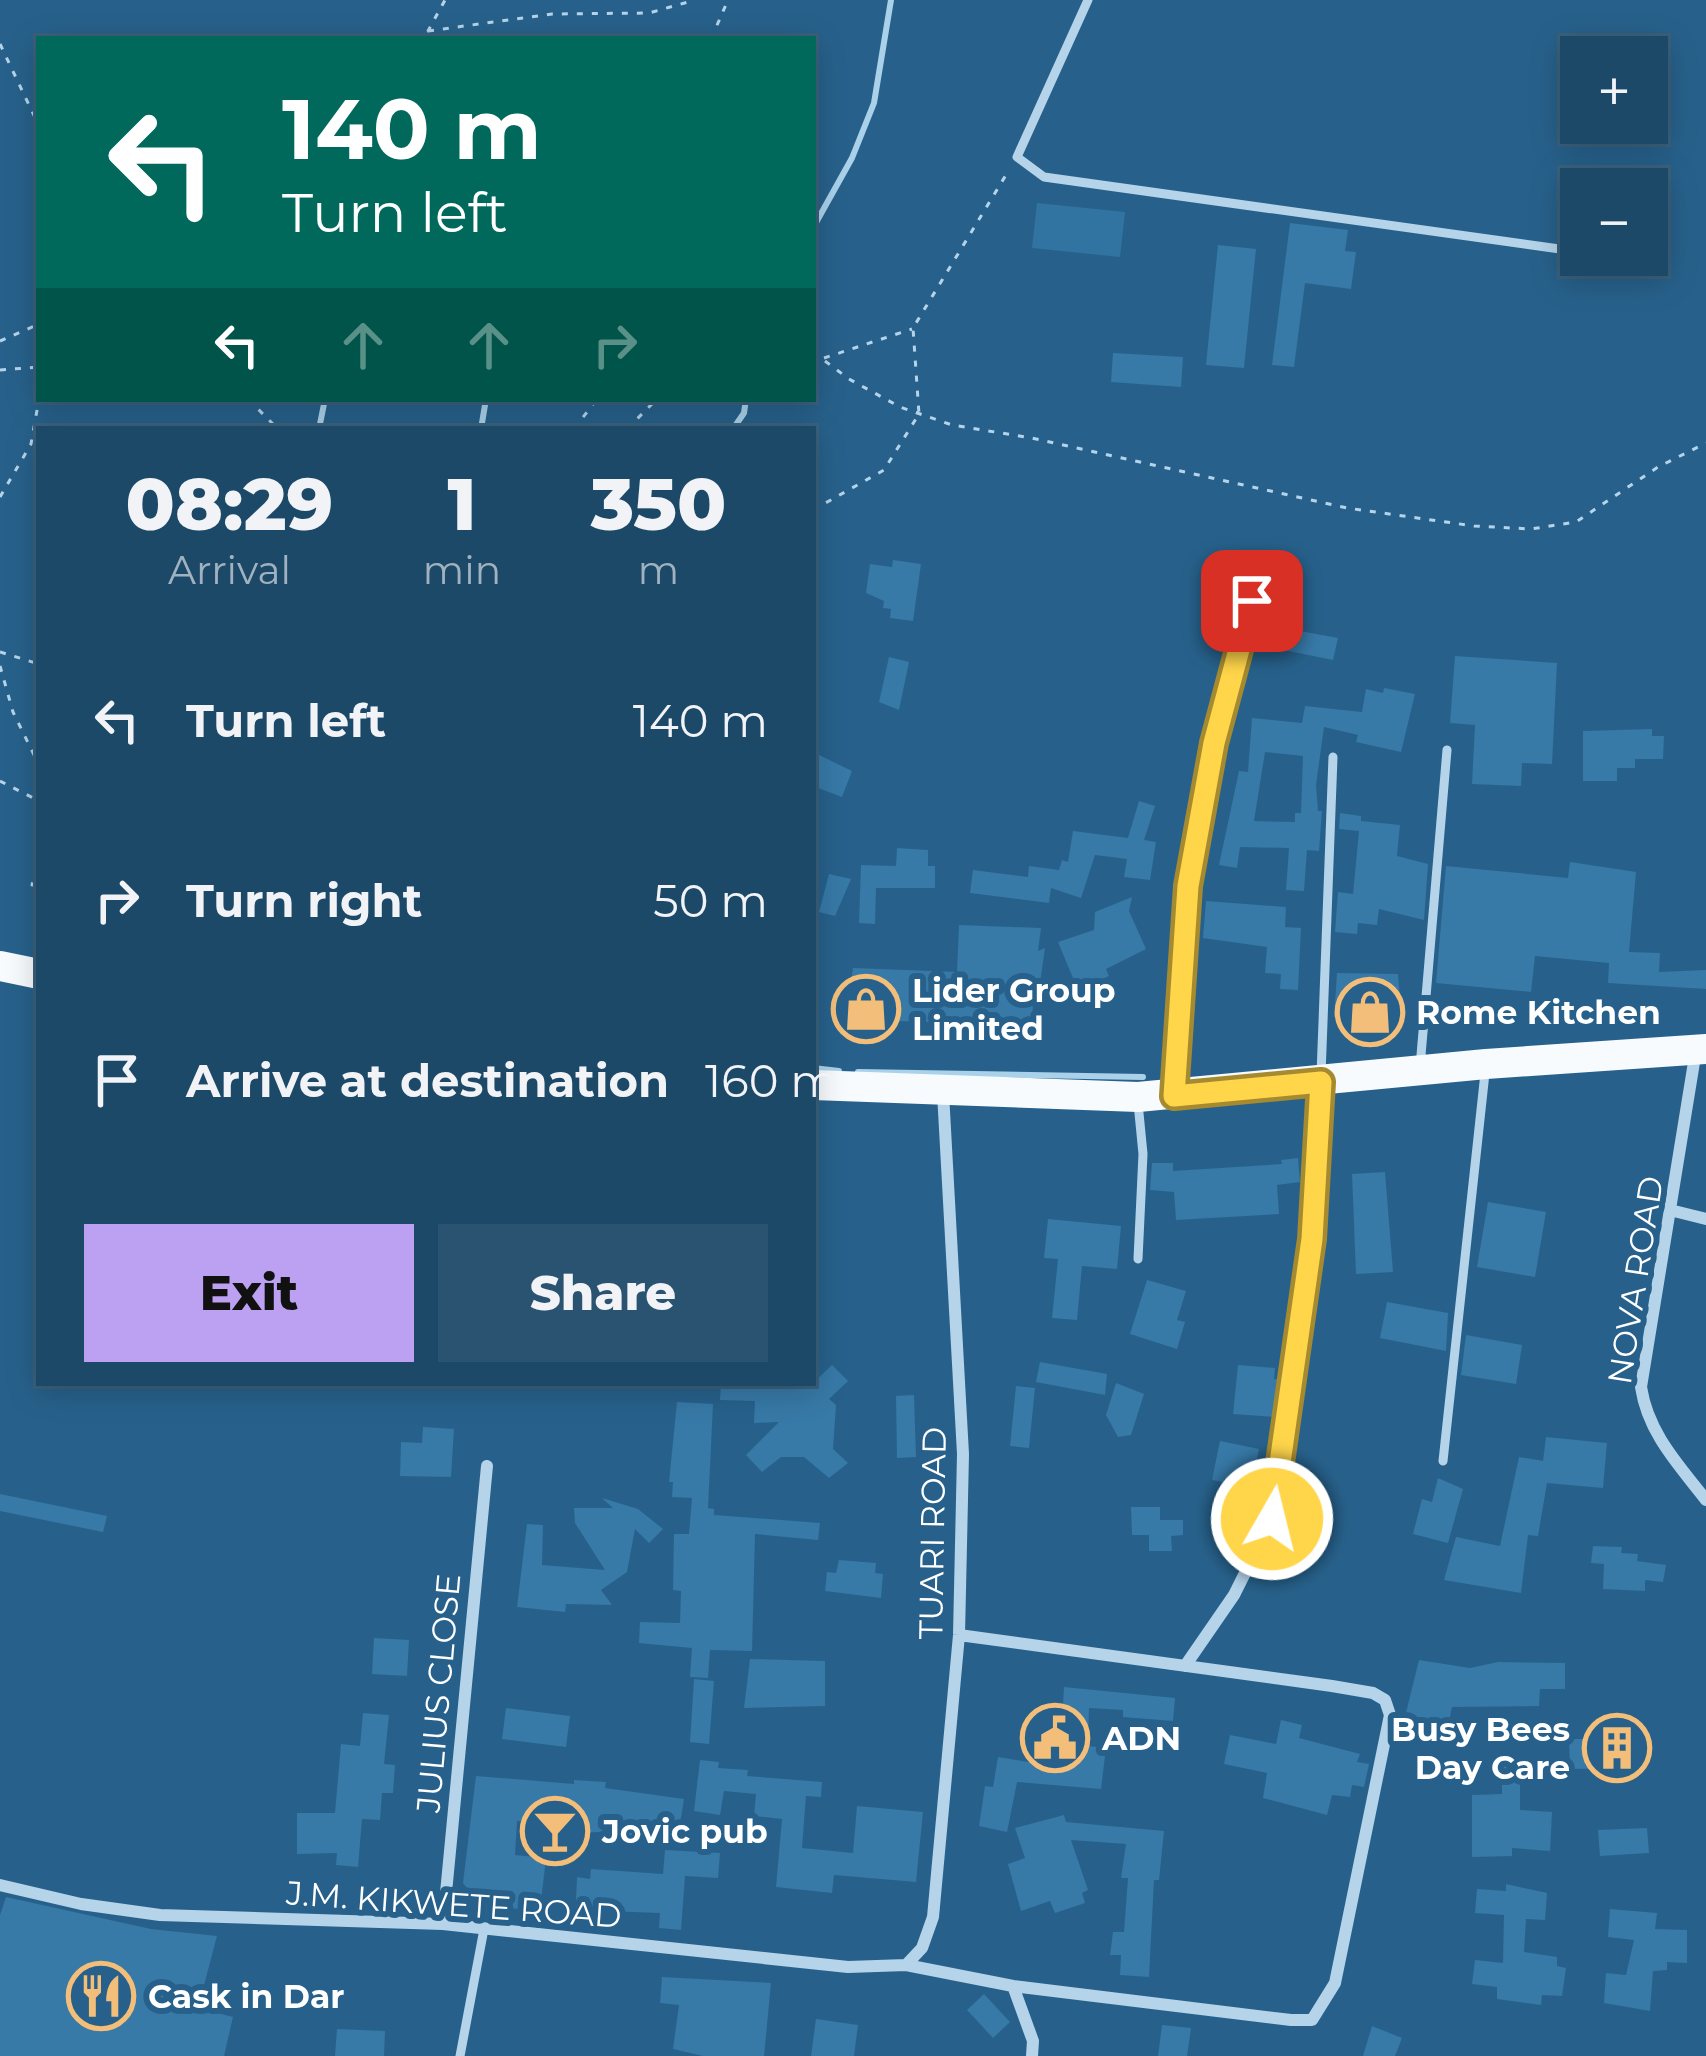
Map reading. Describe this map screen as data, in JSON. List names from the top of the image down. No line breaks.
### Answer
{"streets":{"street":["NOVA ROAD","TUARI ROAD","JULIUS CLOSE","J.M. KIKWETE ROAD"]},"crossings":[["TUARI ROAD","J.M. KIKWETE ROAD"],["JULIUS CLOSE","J.M. KIKWETE ROAD"]],"places":{"shop":["Lider Group Limited","Rome Kitchen"],"public building":["ADN"],"building":["Busy Bees Day Care"],"bar":["Jovic pub"],"restaurant":["Cask in Dar"]},"page":{"map_buttons":["+","−"],"turn":["140 m","Turn left"],"eta":["08:29","Arrival","1","min","350","m"],"list":[{"name":"Turn left","value":"140 m"},{"name":"Turn right","value":"50 m"},{"name":"Arrive at destination","value":"160 m"}],"buttons":["Exit","Share"]}}
